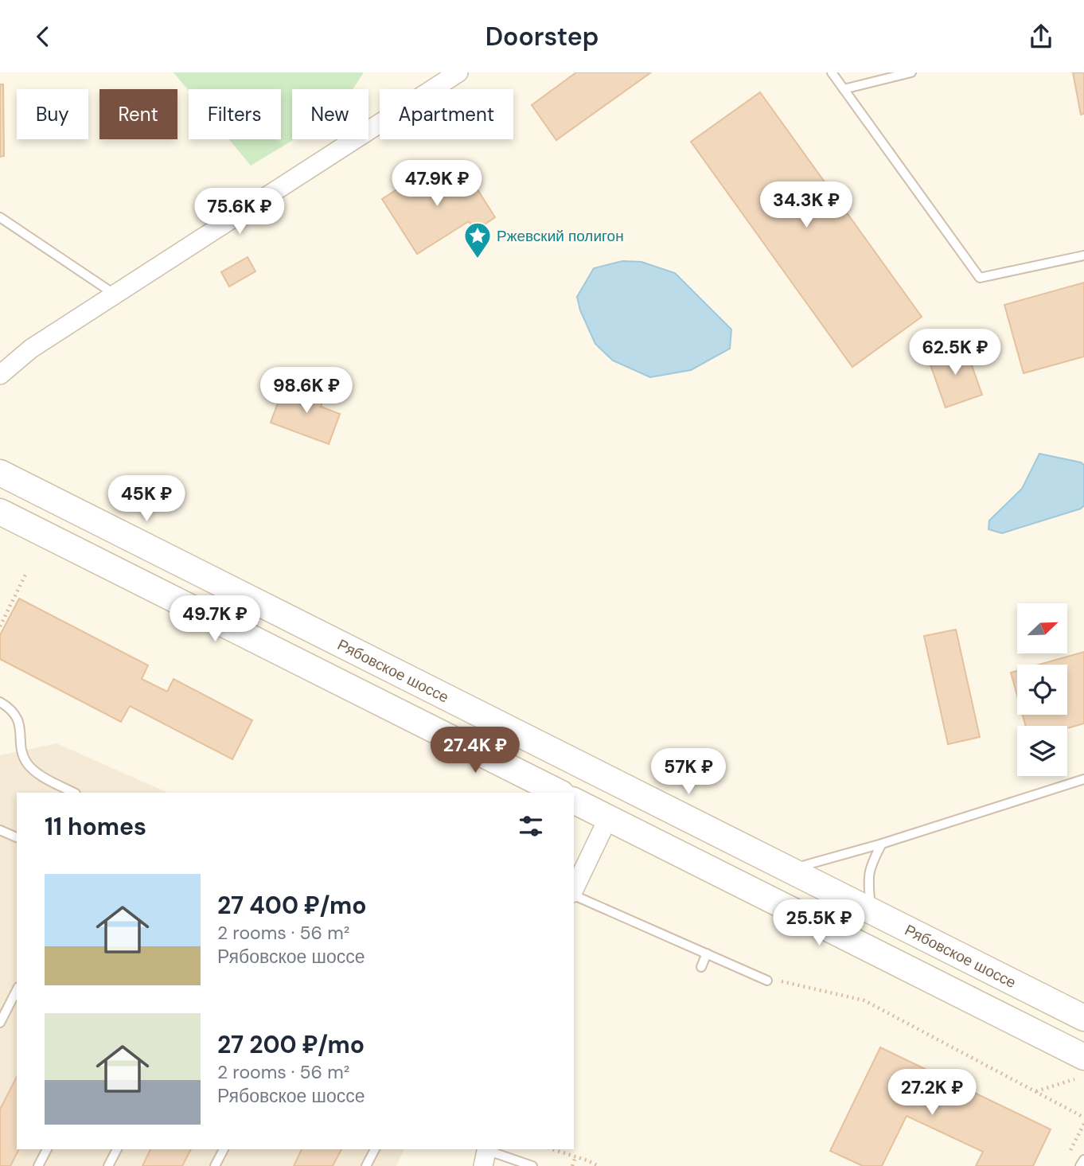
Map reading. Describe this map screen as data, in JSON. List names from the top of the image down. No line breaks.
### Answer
{"streets":{"main road":["Рябовское шоссе"]},"places":{"place":["Ржевский полигон"]},"north":"top right","page":{"header":"Doorstep","chip":["Buy","Rent","Filters","New","Apartment"],"price":["47.9K ₽","34.3K ₽","75.6K ₽","62.5K ₽","98.6K ₽","45K ₽","49.7K ₽","27.4K ₽","57K ₽","25.5K ₽","27.2K ₽"],"heading":"11 homes","list":[{"name":"27 400 ₽/mo","note":"2 rooms · 56 m² · Рябовское шоссе"},{"name":"27 200 ₽/mo","note":"2 rooms · 56 m² · Рябовское шоссе"}]}}
